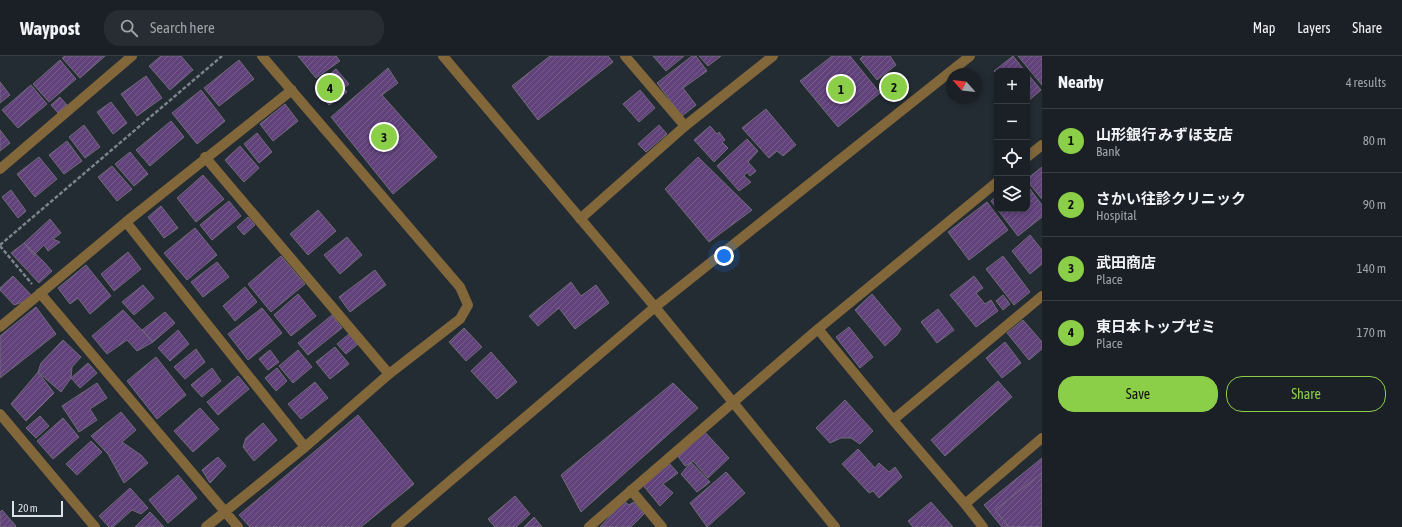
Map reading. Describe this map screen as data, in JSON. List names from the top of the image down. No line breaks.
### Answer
{"scale_bar":"20 m","north":"top left","page":{"header":"Waypost","search":"Search here","nav":["Map","Layers","Share"],"heading":["Nearby","4 results"],"map_buttons":["+","−"],"pins":["2","4","1","3"],"list":[{"mark":"1","name":"山形銀行 みずほ支店","note":"Bank","value":"80 m"},{"mark":"2","name":"さかい往診クリニック","note":"Hospital","value":"90 m"},{"mark":"3","name":"武田商店","note":"Place","value":"140 m"},{"mark":"4","name":"東日本トップゼミ","note":"Place","value":"170 m"}],"buttons":["Save","Share"],"scale":"20 m"}}
